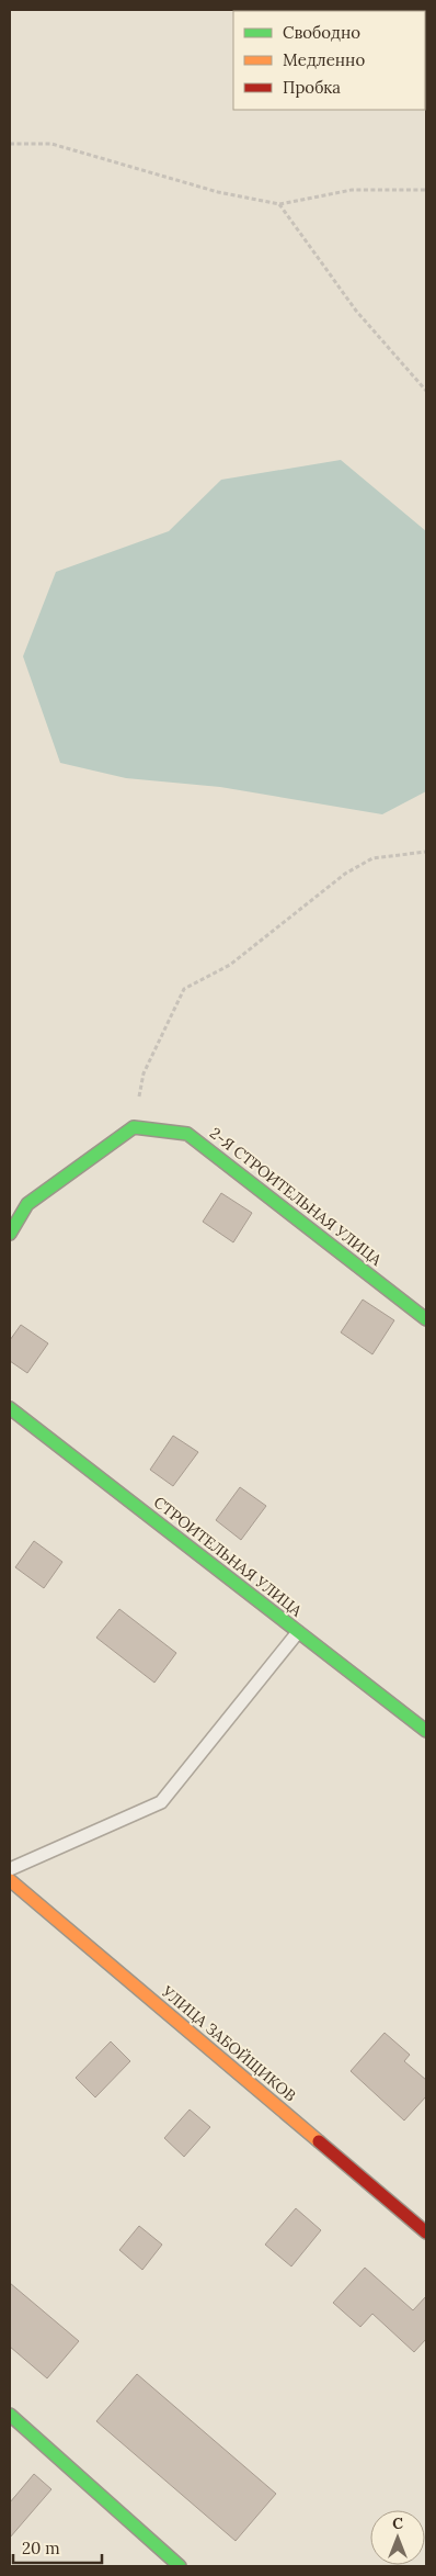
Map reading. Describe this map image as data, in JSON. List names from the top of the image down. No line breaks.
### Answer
{"streets":{"street":["2-Я СТРОИТЕЛЬНАЯ УЛИЦА","СТРОИТЕЛЬНАЯ УЛИЦА","УЛИЦА ЗАБОЙЩИКОВ"]},"legend":["Свободно","Медленно","Пробка"],"scale_bar":"20 m","north":"top"}
